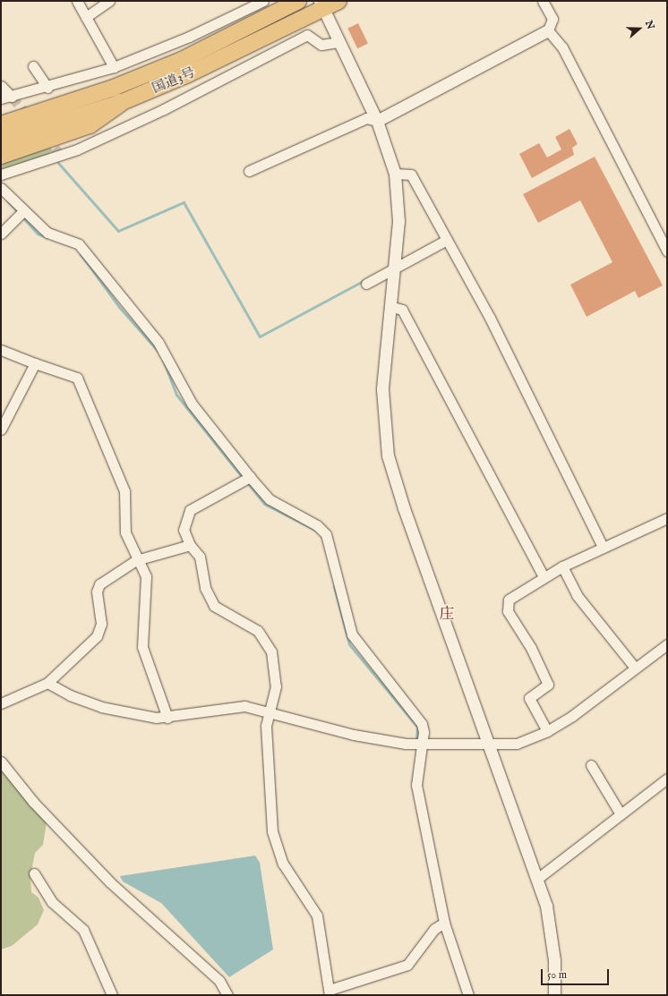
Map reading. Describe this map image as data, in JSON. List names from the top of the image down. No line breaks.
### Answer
{"streets":{"highway":["国道3号"]},"districts":["庄"],"scale_bar":"50 m","north":"right"}
